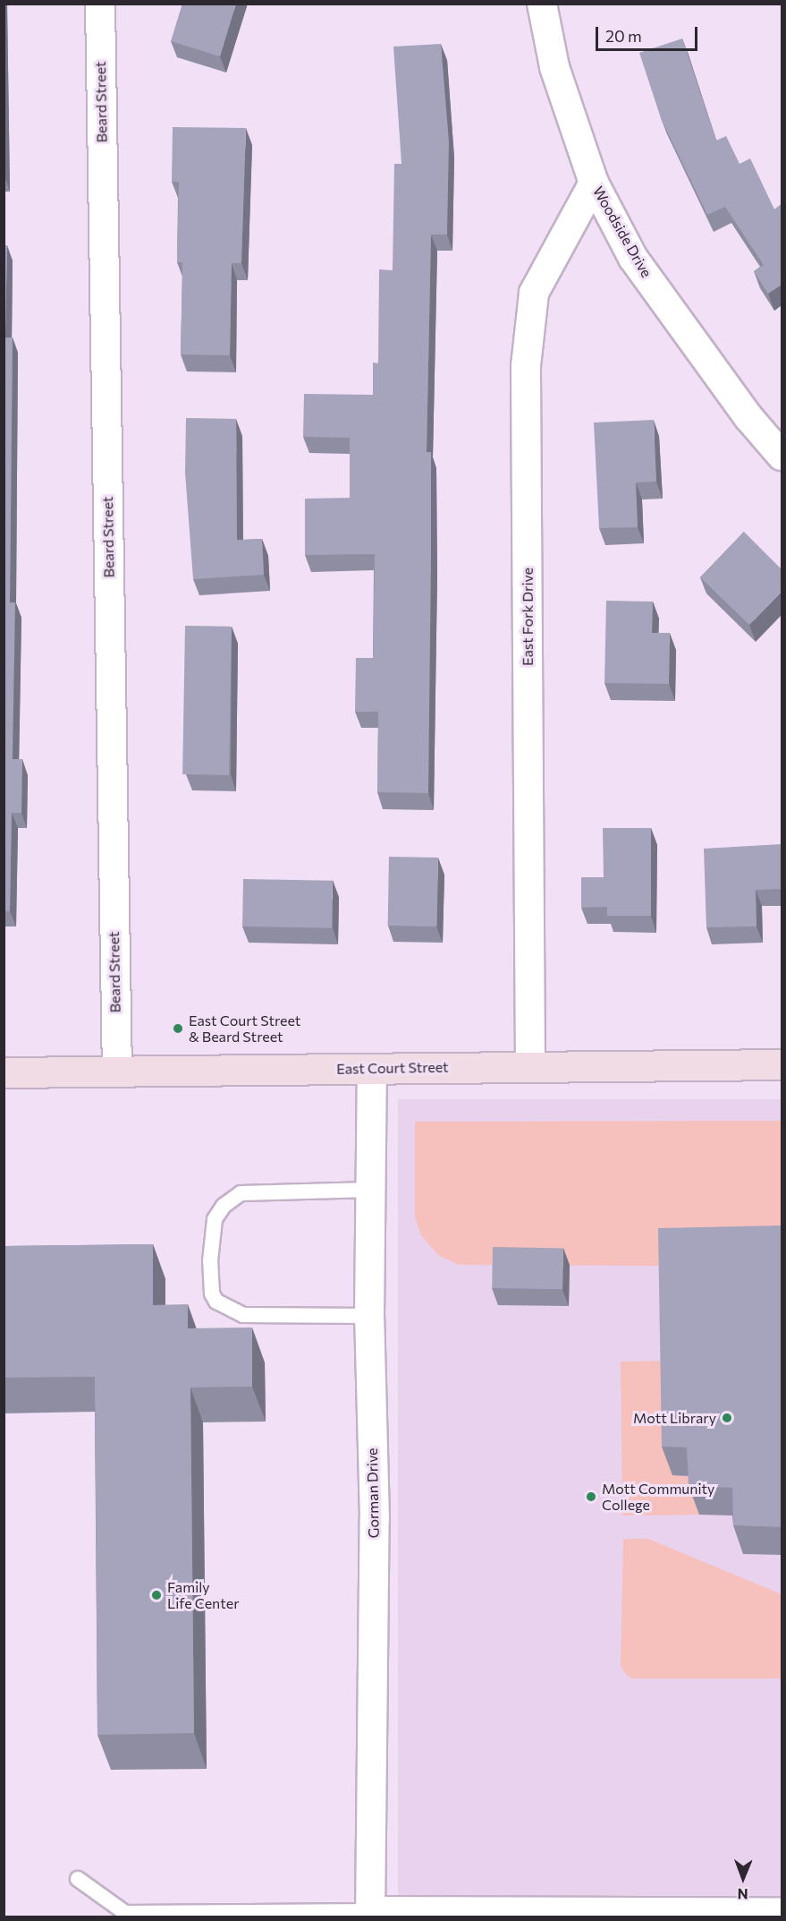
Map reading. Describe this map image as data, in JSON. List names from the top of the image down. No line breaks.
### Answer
{"streets":{"main road":["East Court Street"],"street":["Beard Street","Woodside Drive","East Fork Drive","Gorman Drive"]},"crossings":[["Beard Street","East Court Street"],["Woodside Drive","East Fork Drive"],["East Fork Drive","East Court Street"],["East Court Street","Gorman Drive"]],"places":["East Court Street & Beard Street","Mott Library","Mott Community College","Family Life Center"],"scale_bar":"20 m","north":"bottom"}
